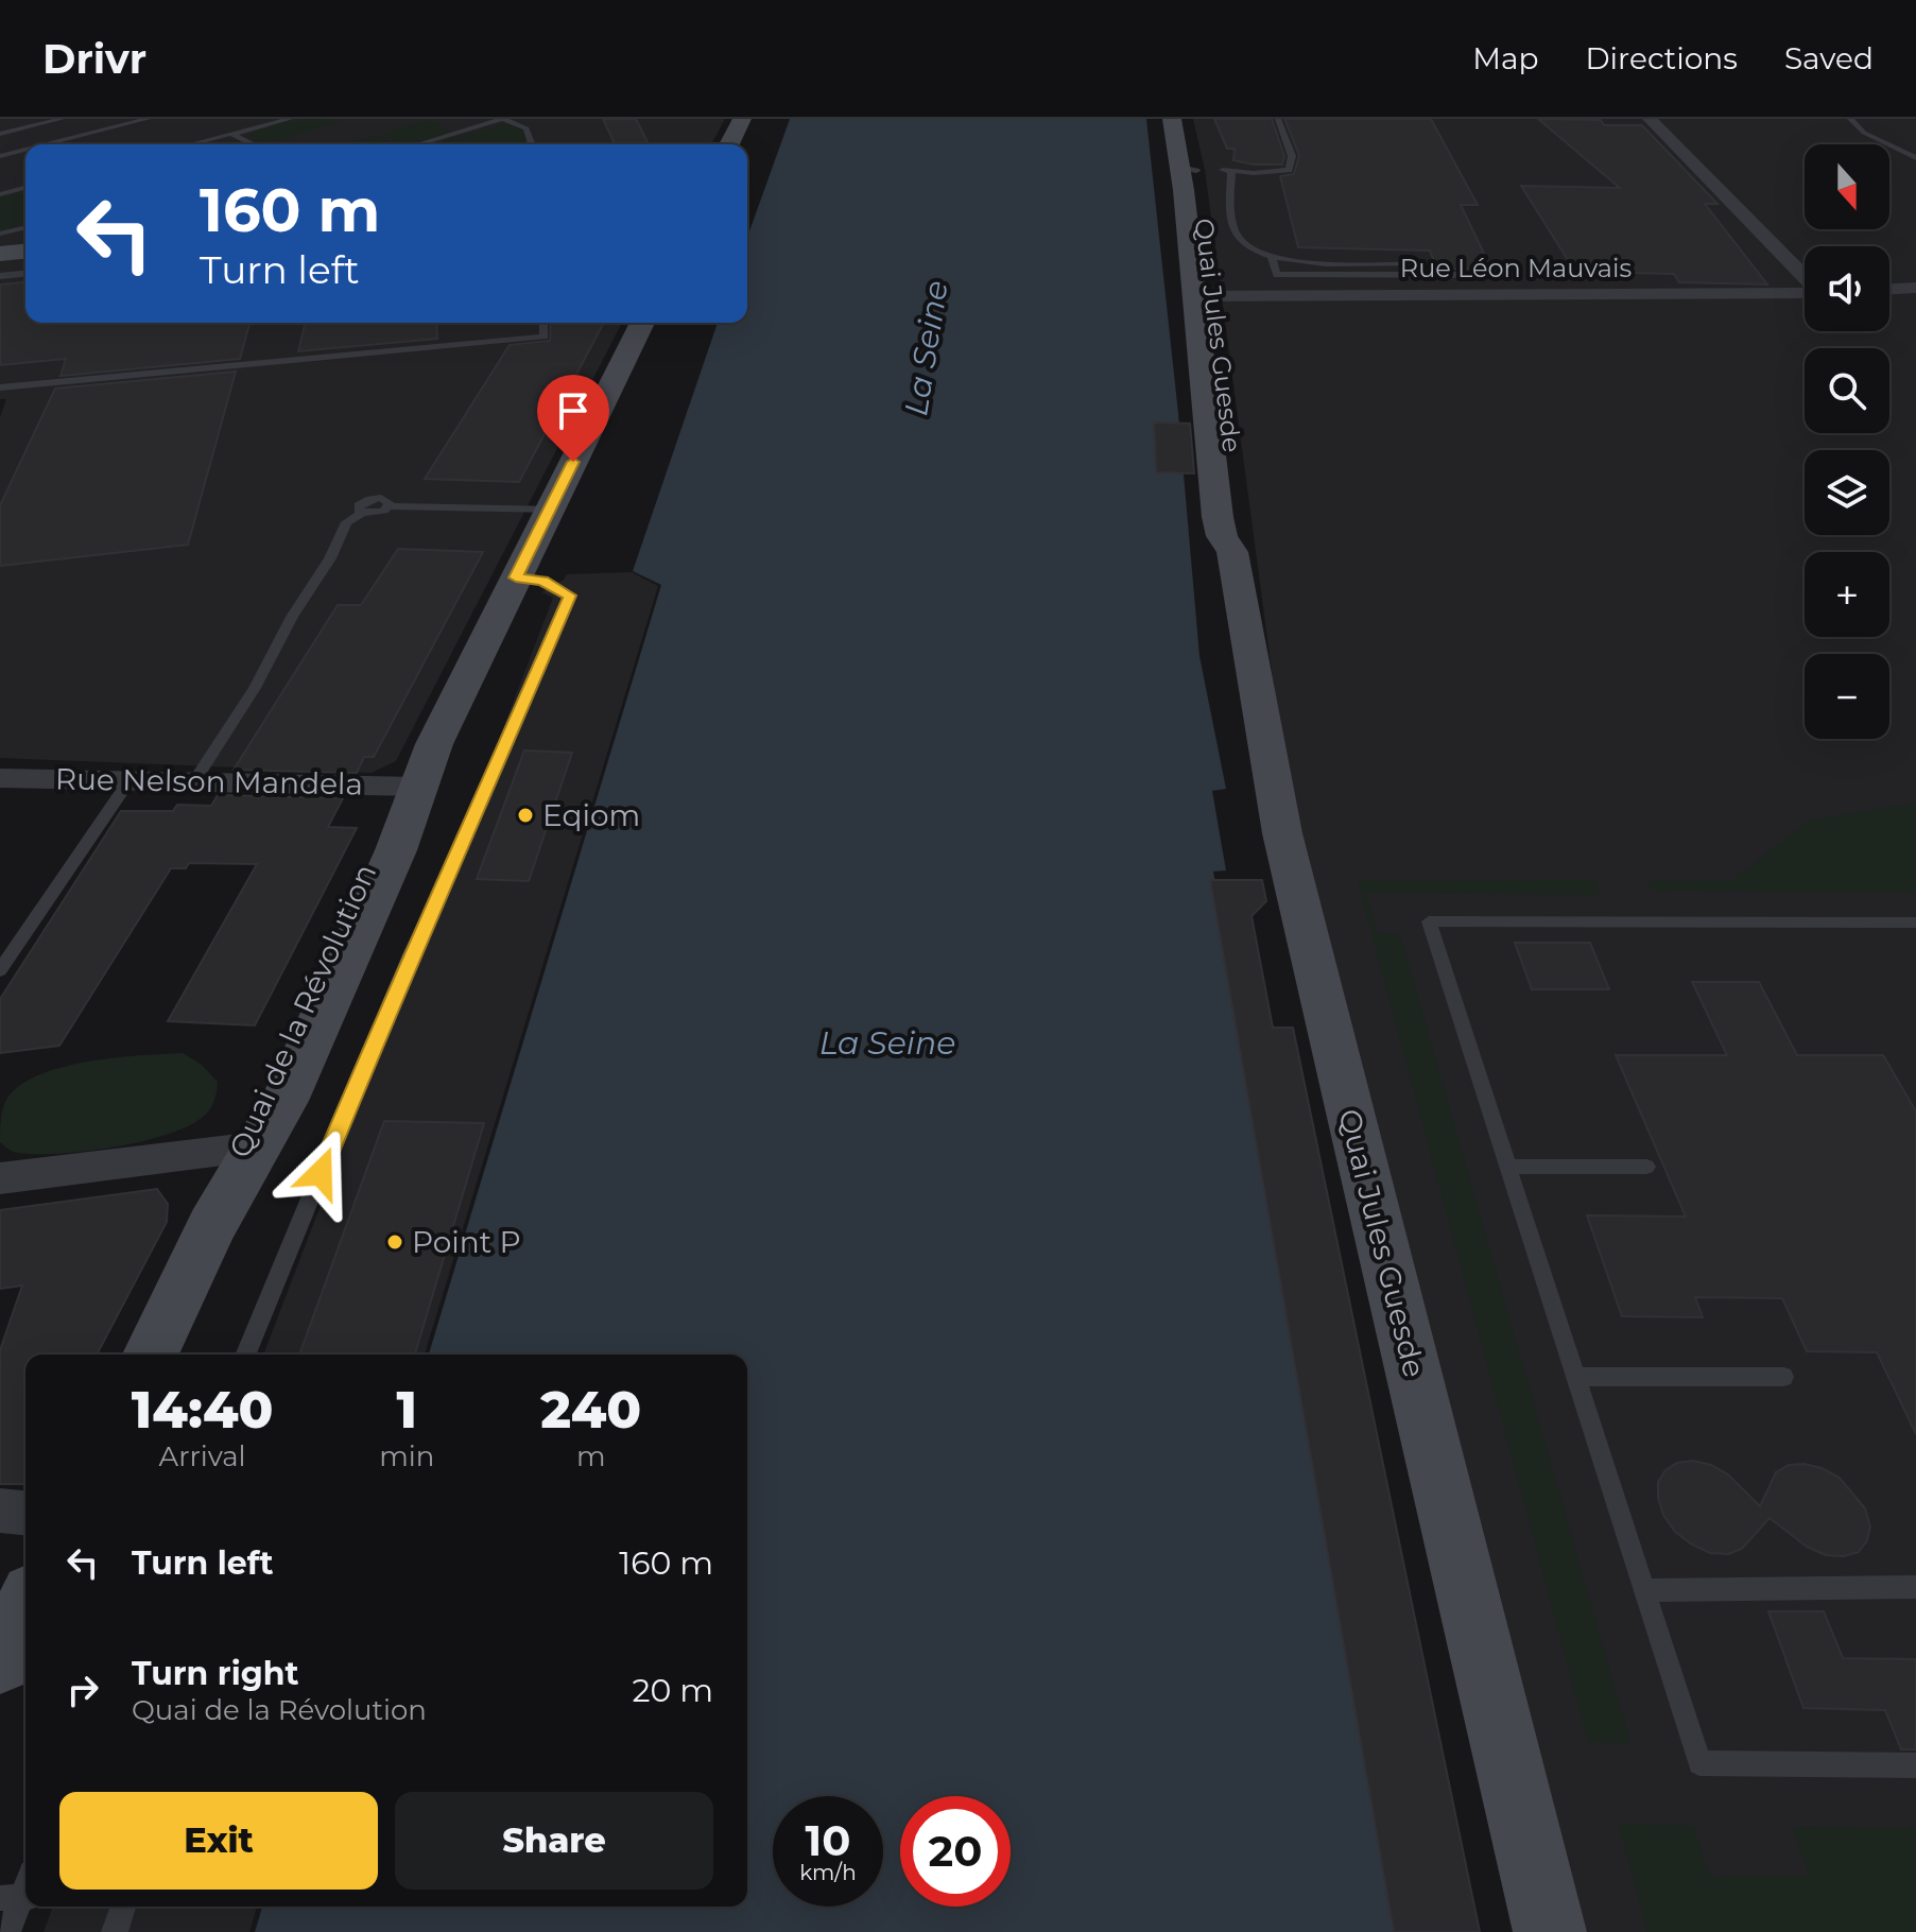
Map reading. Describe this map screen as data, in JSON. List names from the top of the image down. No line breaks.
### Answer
{"streets":{"main road":["Quai Jules Guesde","Quai de la Révolution"],"street":["Rue Léon Mauvais","Rue Nelson Mandela"]},"crossings":[["Rue Léon Mauvais","Quai Jules Guesde"],["Rue Nelson Mandela","Quai de la Révolution"]],"water":["La Seine"],"places":["Eqiom","Point P"],"north":"bottom","page":{"header":"Drivr","nav":["Map","Directions","Saved"],"map_buttons":["+","−"],"turn":["160 m","Turn left"],"eta":["14:40","Arrival","1","min","240","m"],"list":[{"name":"Turn left","value":"160 m"},{"name":"Turn right","note":"Quai de la Révolution","value":"20 m"}],"buttons":["Exit","Share"],"speed":"10 km/h","limit":"20"}}
